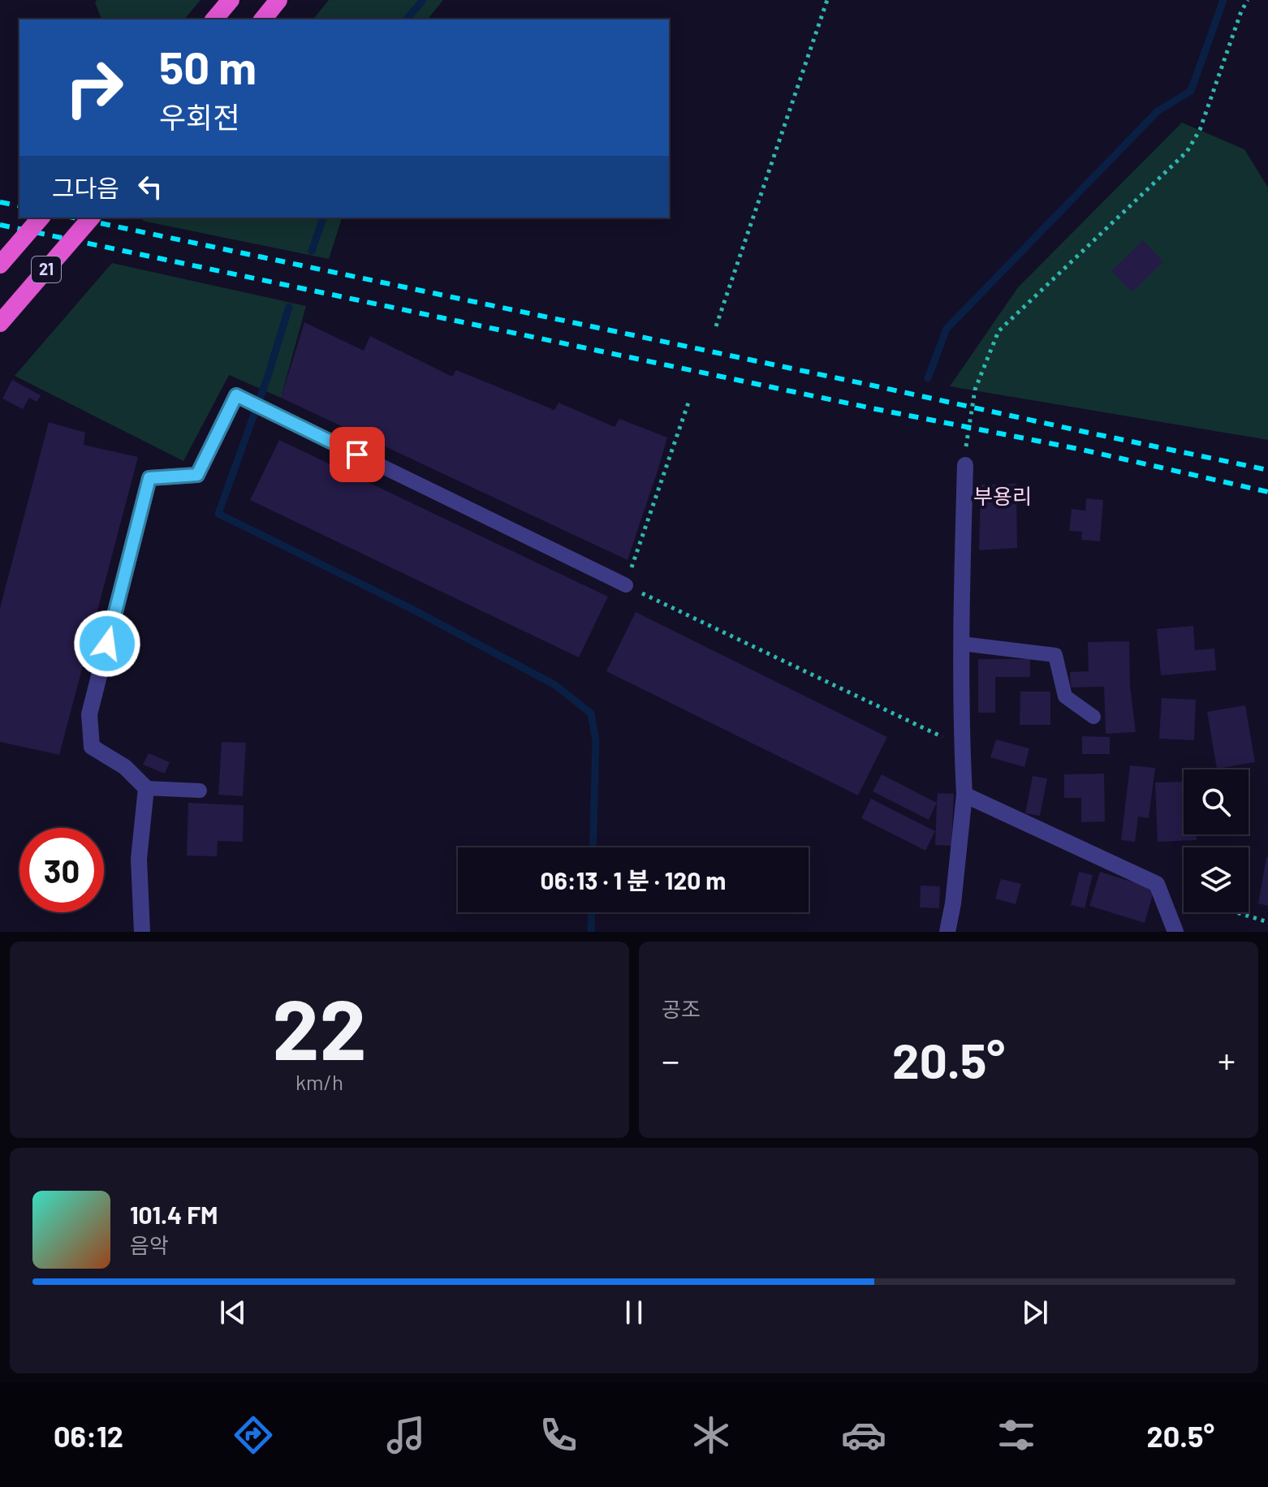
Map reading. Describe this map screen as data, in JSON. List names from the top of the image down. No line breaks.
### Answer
{"streets":{"highway":["21"]},"districts":["부용리"],"page":{"turn":["50 m","우회전"],"then":"그다음","limit":"30","trip":"06:13 · 1 분 · 120 m","tile":[["22","km/h"],"공조"],"heat":["−","20.5°","+"],"song":["101.4 FM","음악"],"tabs":["06:12","20.5°"]}}
